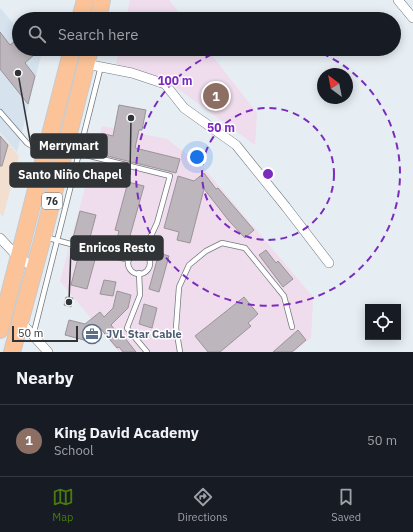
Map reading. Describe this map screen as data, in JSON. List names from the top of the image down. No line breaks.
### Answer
{"streets":{"highway":["76"]},"places":{"other":["Merrymart","Santo Niño Chapel","Enricos Resto"],"office":["JVL Star Cable"]},"scale_bar":"50 m","north":"top left","page":{"search":"Search here","pins":"1","scale":"50 m","heading":"Nearby","list":[{"mark":"1","name":"King David Academy","note":"School","value":"50 m"}],"nav":["Map","Directions","Saved"]},"rings":["100 m","50 m"]}
